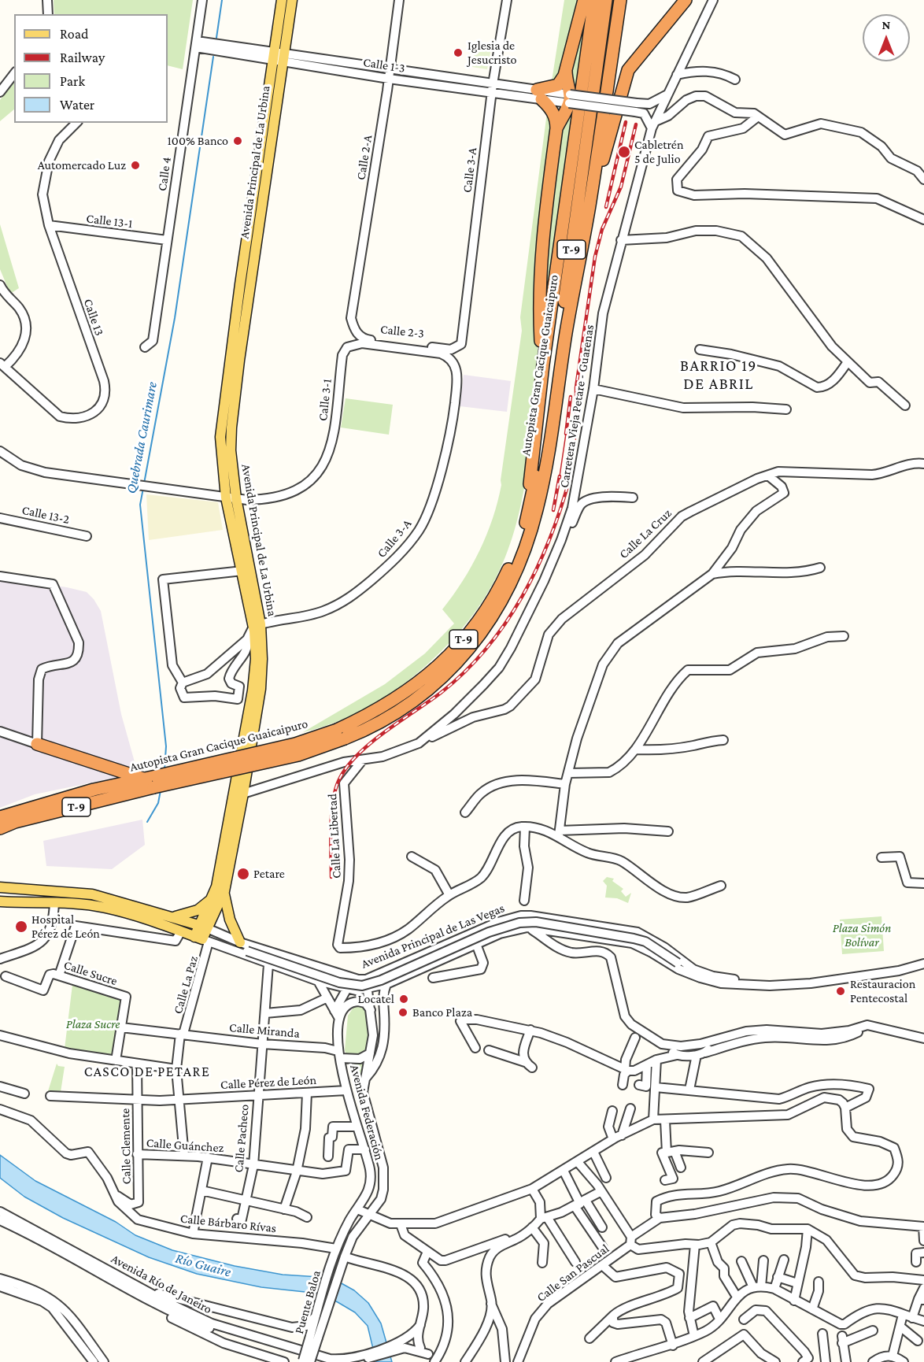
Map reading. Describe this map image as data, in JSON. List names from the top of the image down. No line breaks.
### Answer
{"streets":{"highway":["T-9","Autopista Gran Cacique Guaicaipuro"],"main road":["Avenida Principal de La Urbina"],"street":["Calle 1-3","Calle 2-A","Calle 3-A","Calle 4","Calle 13-1","Calle 13","Calle 2-3","Calle 3-1","Carretera Vieja Petare - Guarenas","Calle 13-2","Calle La Cruz","Calle La Libertad","Avenida Principal de Las Vegas","Calle Sucre","Calle La Paz","Calle Miranda","Calle Pérez de León","Avenida Federación","Calle Pacheco","Calle Guánchez","Calle Clemente","Calle Bárbaro Rívas","Calle San Pascual","Avenida Río de Janeiro","Puente Baloa"]},"crossings":[["Calle 1-3","Calle 2-A"],["Calle 1-3","Avenida Principal de La Urbina"],["Calle 1-3","Calle 3-A"],["Calle 1-3","Calle 4"],["Calle 1-3","Carretera Vieja Petare - Guarenas"],["Calle 2-A","Calle 2-3"],["Avenida Principal de La Urbina","Calle 3-A"],["Avenida Principal de La Urbina","Calle 3-1"],["Avenida Principal de La Urbina","Carretera Vieja Petare - Guarenas"],["Avenida Principal de La Urbina","Avenida Principal de Las Vegas"],["Avenida Principal de La Urbina","Calle La Paz"],["Calle 3-A","Calle 2-3"],["Calle 3-A","Calle 3-1"],["Calle 4","Calle 13-1"],["Calle 13-1","Calle 13"],["Carretera Vieja Petare - Guarenas","Calle La Cruz"],["Carretera Vieja Petare - Guarenas","Calle La Libertad"],["Avenida Principal de Las Vegas","Calle La Paz"],["Avenida Principal de Las Vegas","Avenida Federación"],["Avenida Principal de Las Vegas","Calle Pacheco"],["Calle Sucre","Calle Miranda"],["Calle La Paz","Calle Miranda"],["Calle La Paz","Calle Pérez de León"],["Calle La Paz","Calle Guánchez"],["Calle Miranda","Avenida Federación"],["Calle Miranda","Calle Pacheco"],["Calle Pérez de León","Avenida Federación"],["Calle Pérez de León","Calle Pacheco"],["Calle Pérez de León","Calle Clemente"],["Avenida Federación","Calle Guánchez"],["Avenida Federación","Calle Bárbaro Rívas"],["Avenida Federación","Puente Baloa"],["Calle Pacheco","Calle Guánchez"],["Calle Guánchez","Calle Clemente"],["Calle Clemente","Calle Bárbaro Rívas"],["Calle Bárbaro Rívas","Puente Baloa"]],"districts":["BARRIO 19 DE ABRIL","CASCO DE PETARE"],"water":["Quebrada Caurimare","Río Guaire"],"parks":["Plaza Simón Bolívar","Plaza Sucre"],"places":["Iglesia de Jesucristo","100% Banco","Cabletrén 5 de Julio","Automercado Luz","Petare","Hospital Pérez de León","Restauracion Pentecostal","Locatel","Banco Plaza"],"legend":["Road","Railway","Park","Water"],"north":"top"}
